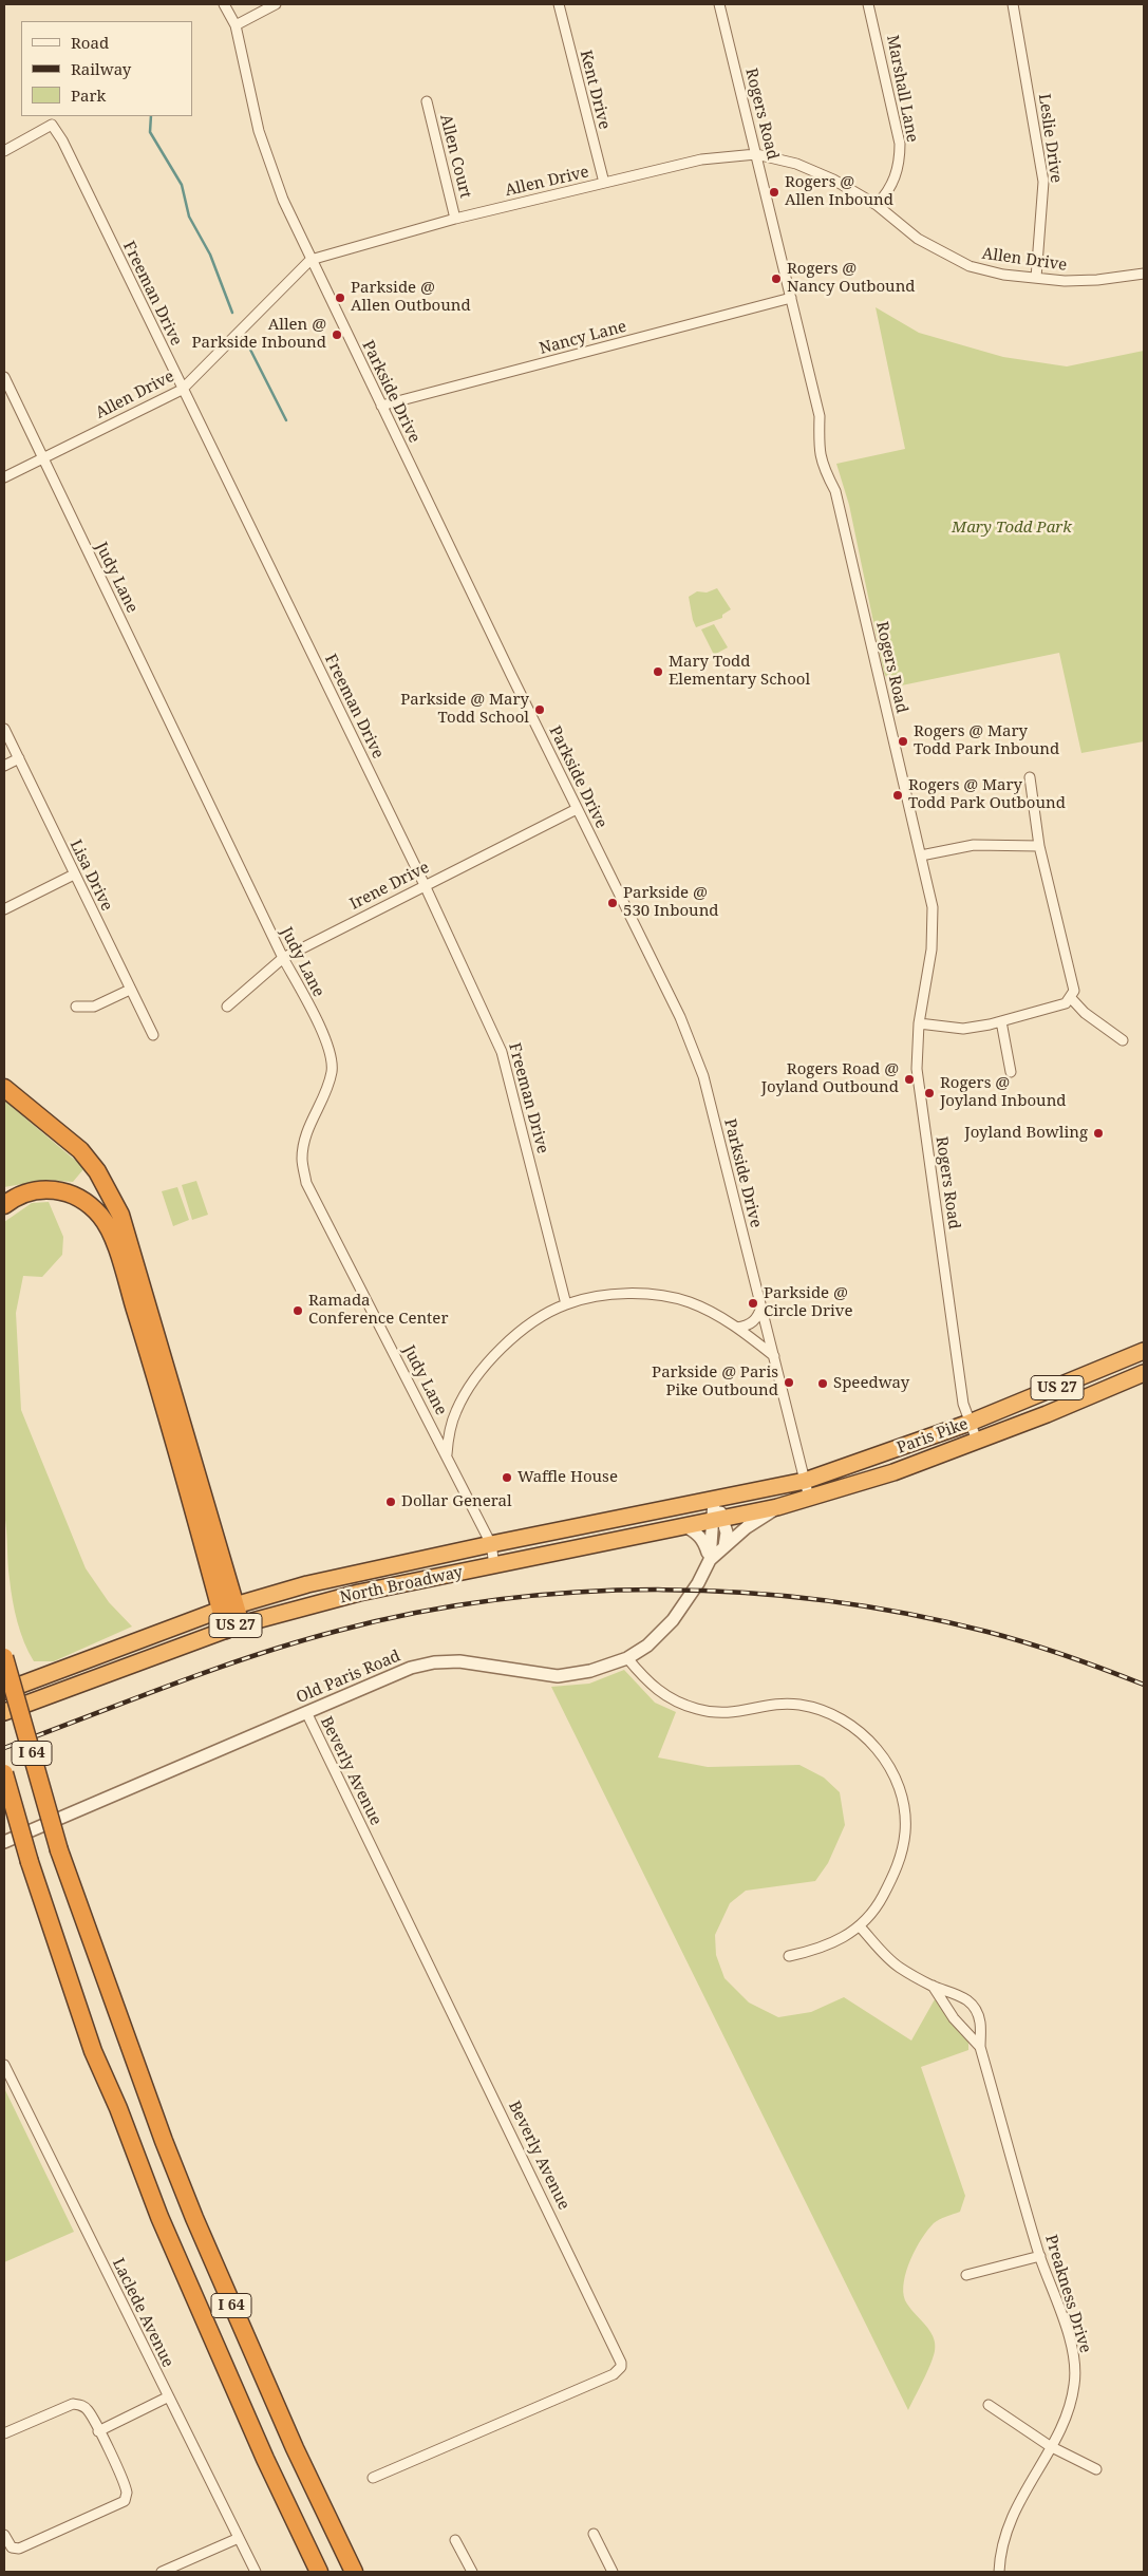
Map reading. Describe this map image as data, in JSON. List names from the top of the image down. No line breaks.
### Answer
{"streets":{"highway":["US 27","Paris Pike","North Broadway","I 64"],"street":["Marshall Lane","Kent Drive","Rogers Road","Leslie Drive","Allen Court","Allen Drive","Freeman Drive","Nancy Lane","Parkside Drive","Judy Lane","Lisa Drive","Irene Drive","Old Paris Road","Beverly Avenue","Preakness Drive","Laclede Avenue"]},"crossings":[["Marshall Lane","Allen Drive"],["Kent Drive","Allen Drive"],["Rogers Road","Allen Drive"],["Rogers Road","Nancy Lane"],["Rogers Road","Paris Pike"],["Leslie Drive","Allen Drive"],["Allen Court","Allen Drive"],["Allen Drive","Freeman Drive"],["Allen Drive","Parkside Drive"],["Allen Drive","Judy Lane"],["Freeman Drive","Irene Drive"],["Nancy Lane","Parkside Drive"],["Parkside Drive","Irene Drive"],["Parkside Drive","Paris Pike"],["Parkside Drive","North Broadway"],["Judy Lane","Irene Drive"],["Judy Lane","North Broadway"],["Paris Pike","North Broadway"],["Paris Pike","Old Paris Road"],["North Broadway","Old Paris Road"],["Old Paris Road","Beverly Avenue"]],"parks":["Mary Todd Park"],"places":["Rogers @ Allen Inbound","Rogers @ Nancy Outbound","Parkside @ Allen Outbound","Allen @ Parkside Inbound","Mary Todd Elementary School","Parkside @ Mary Todd School","Rogers @ Mary Todd Park Inbound","Rogers @ Mary Todd Park Outbound","Parkside @ 530 Inbound","Rogers Road @ Joyland Outbound","Rogers @ Joyland Inbound","Joyland Bowling","Parkside @ Circle Drive","Ramada Conference Center","Parkside @ Paris Pike Outbound","Speedway","Waffle House","Dollar General"],"legend":["Road","Railway","Park"]}
